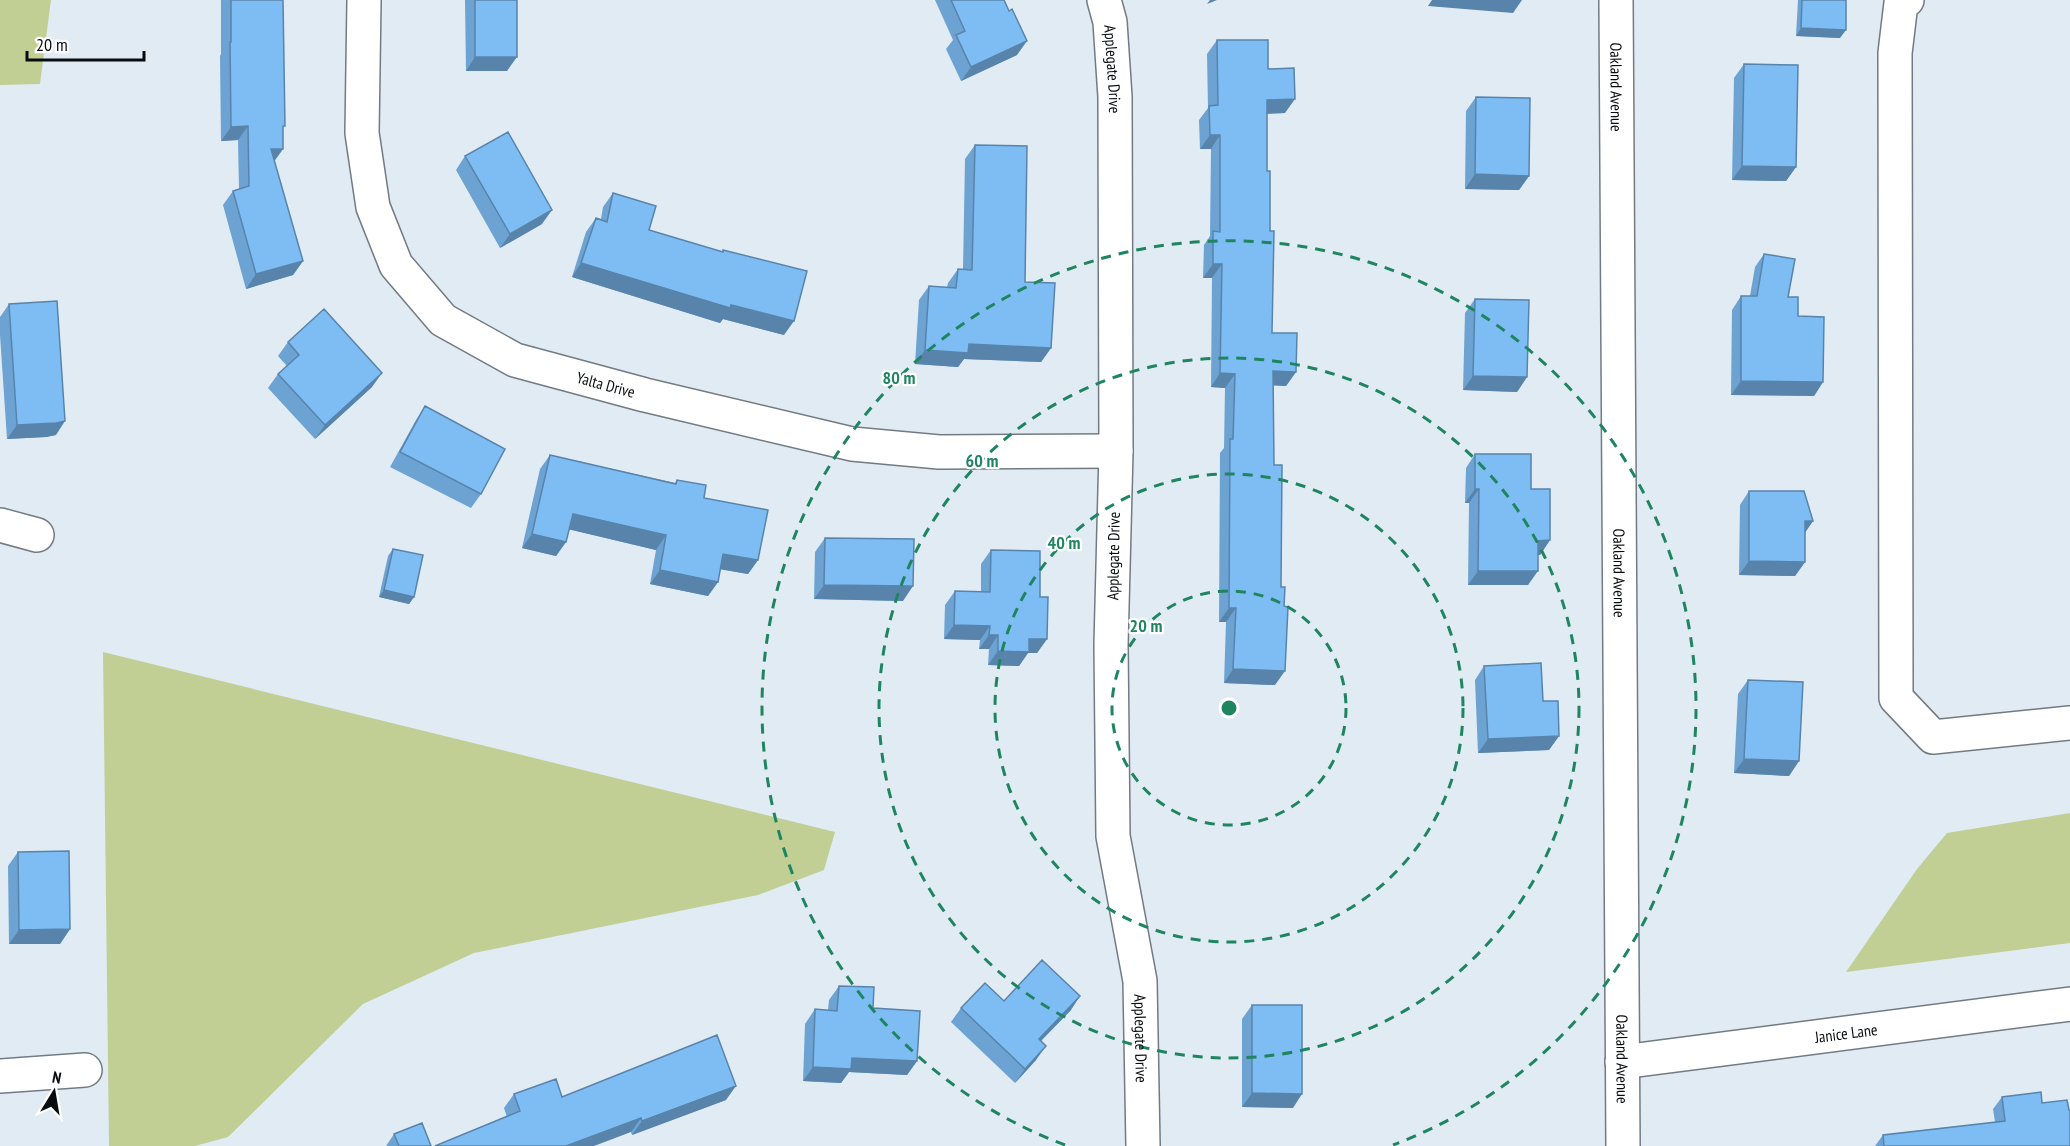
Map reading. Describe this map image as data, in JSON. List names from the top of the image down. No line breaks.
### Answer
{"streets":{"street":["Applegate Drive","Oakland Avenue","Yalta Drive","Janice Lane"]},"crossings":[["Applegate Drive","Yalta Drive"],["Oakland Avenue","Janice Lane"]],"scale_bar":"20 m","north":"top","rings":["80 m","60 m","40 m","20 m"]}
